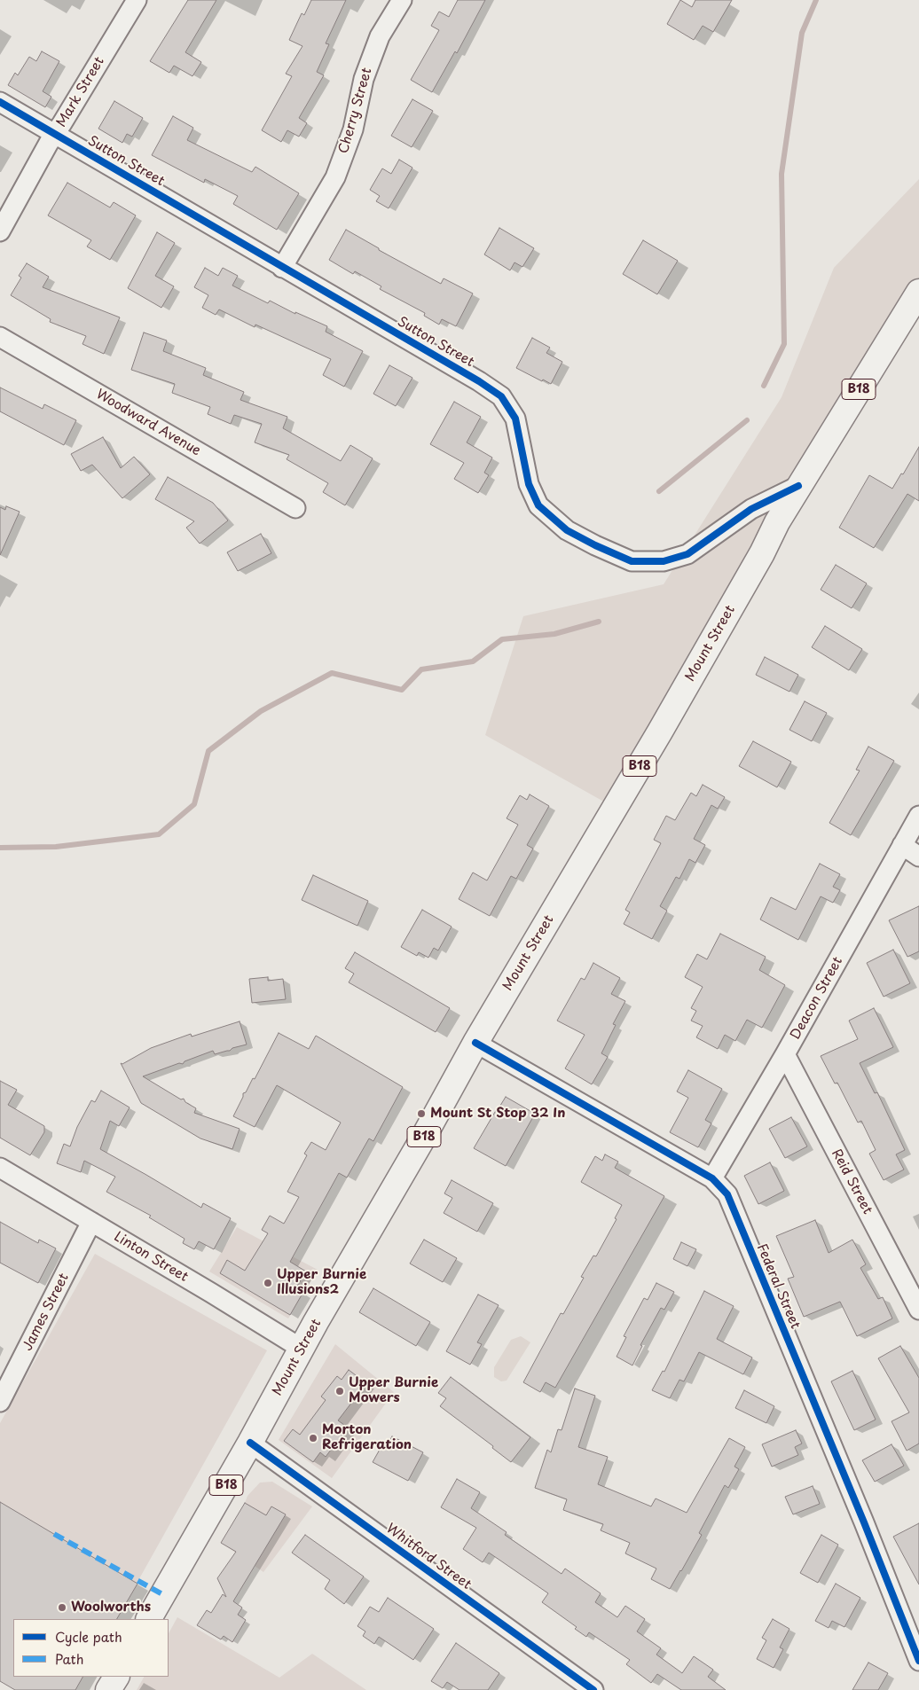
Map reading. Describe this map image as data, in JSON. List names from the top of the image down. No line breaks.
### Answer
{"streets":{"highway":["B18","Mount Street"],"street":["Mark Street","Cherry Street","Sutton Street","Woodward Avenue","Deacon Street","Reid Street","Linton Street","Federal Street","James Street","Whitford Street"]},"crossings":[["Mark Street","Sutton Street"],["Cherry Street","Sutton Street"],["Sutton Street","Mount Street"],["Mount Street","Linton Street"],["Mount Street","Federal Street"],["Mount Street","Whitford Street"],["Deacon Street","Reid Street"],["Deacon Street","Federal Street"],["Linton Street","James Street"]],"places":["Mount St Stop 32 In","Upper Burnie Illusions2","Upper Burnie Mowers","Morton Refrigeration","Woolworths"],"legend":["Cycle path","Path"]}
